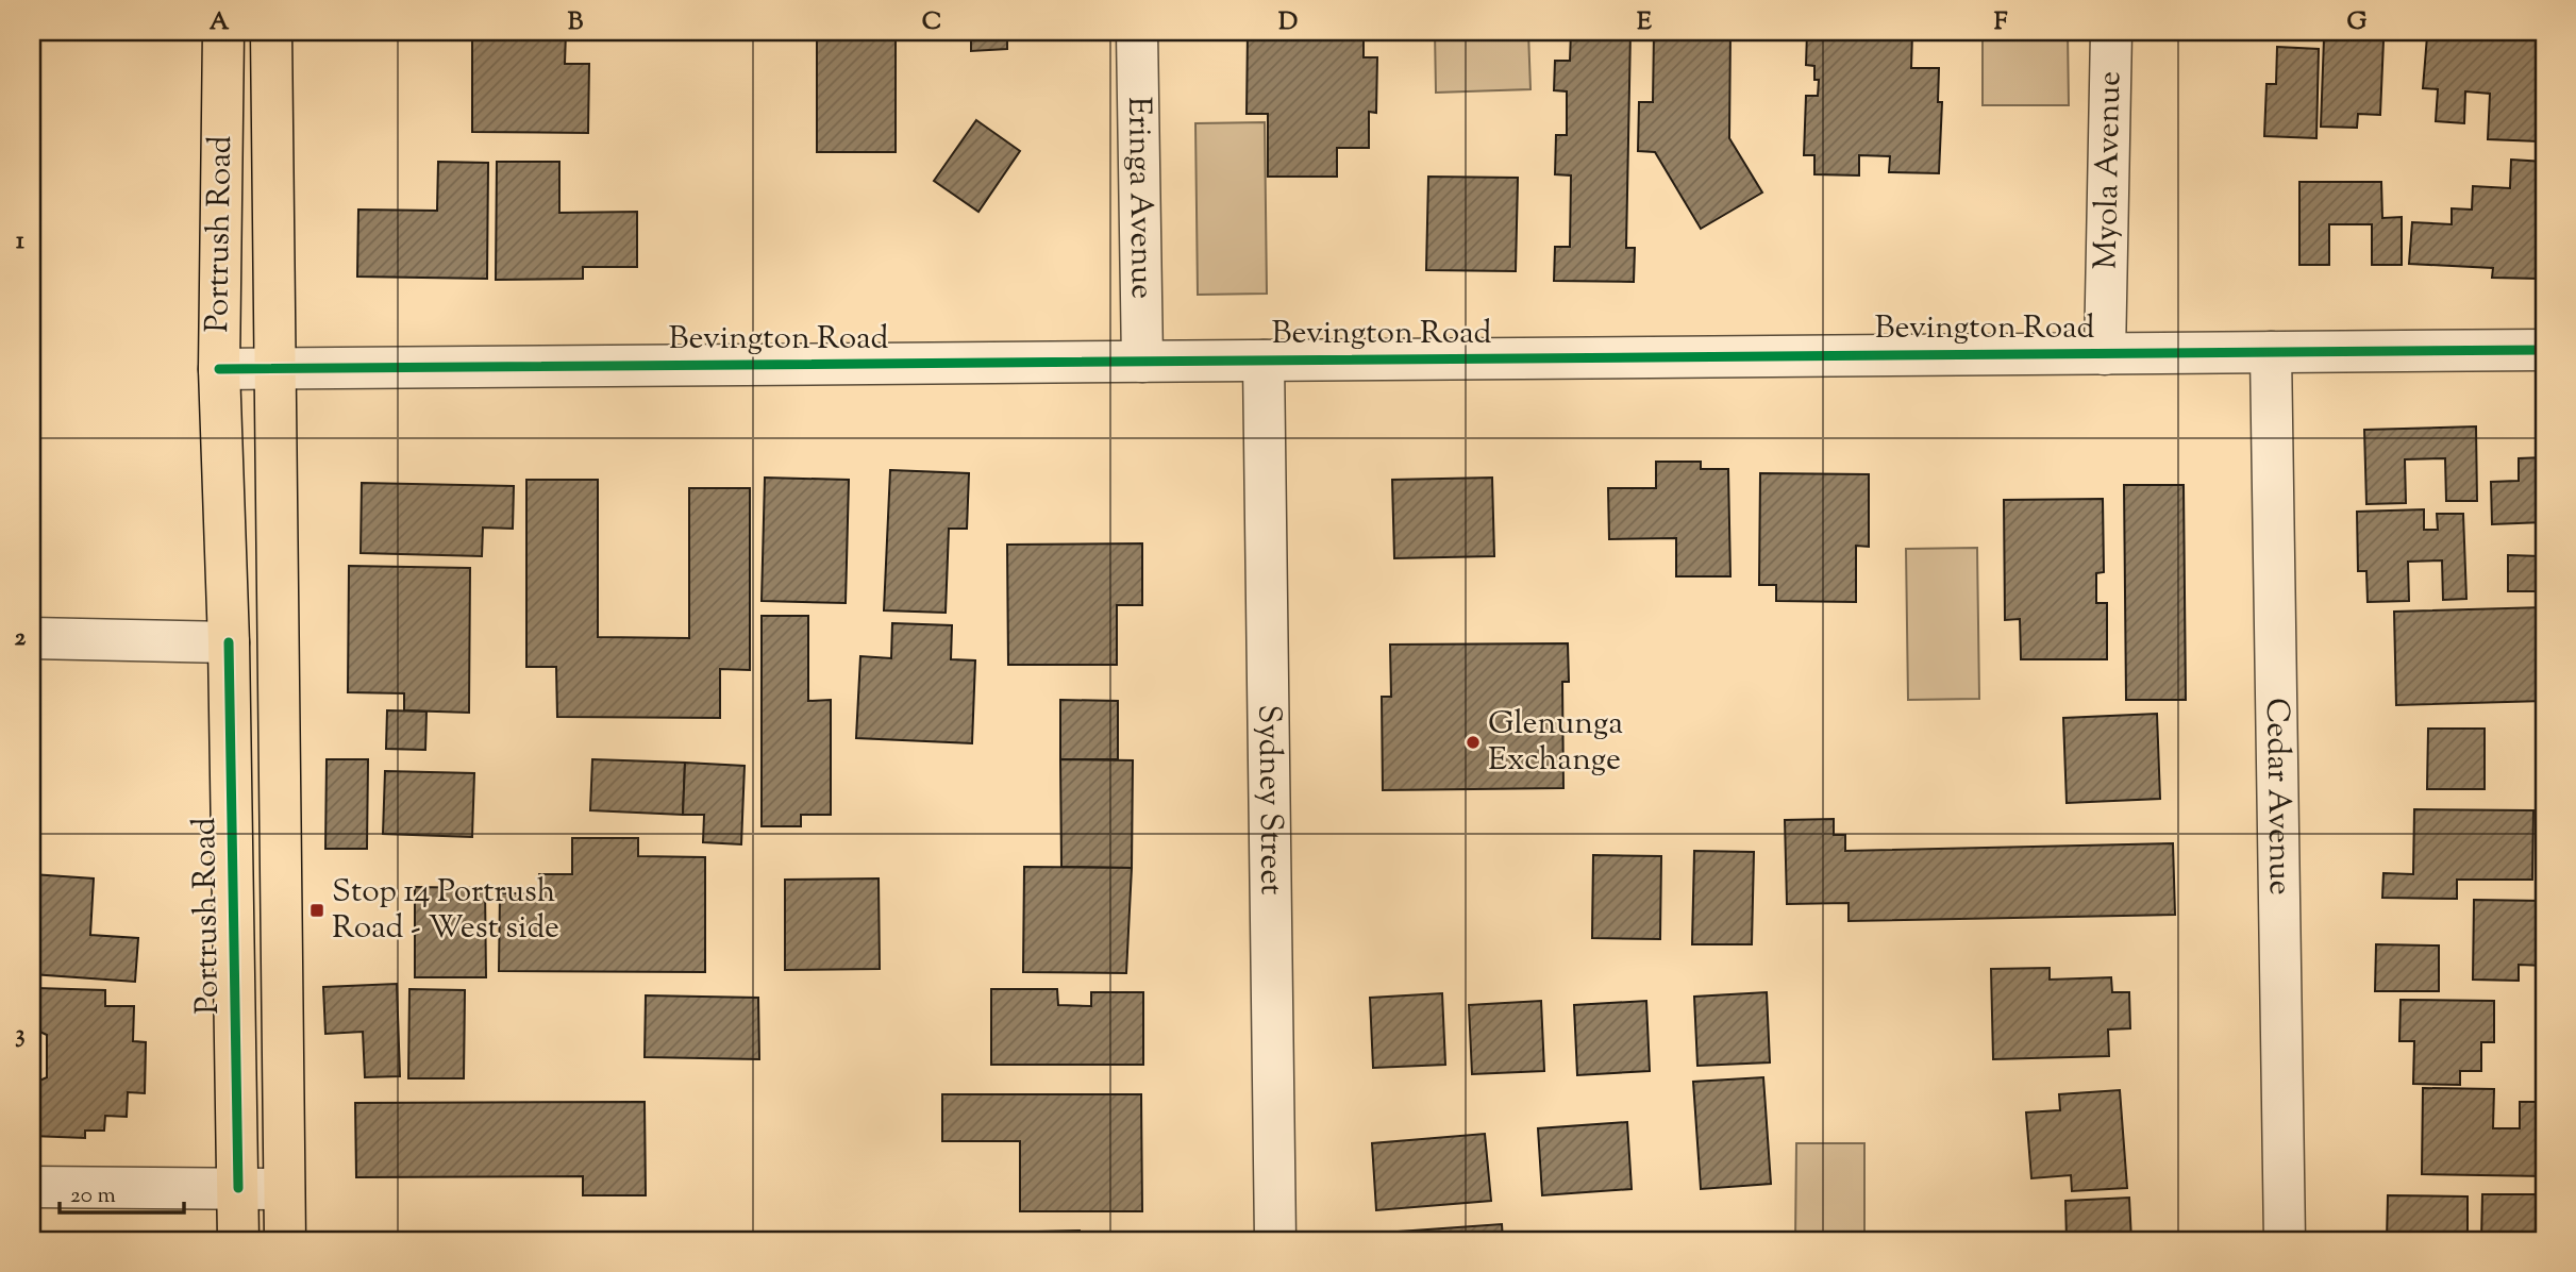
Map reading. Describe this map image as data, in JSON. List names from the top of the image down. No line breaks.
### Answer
{"streets":{"highway":["Portrush Road"],"street":["Myola Avenue","Eringa Avenue","Bevington Road","Cedar Avenue","Sydney Street"]},"crossings":[["Myola Avenue","Bevington Road"],["Eringa Avenue","Bevington Road"],["Portrush Road","Bevington Road"],["Bevington Road","Cedar Avenue"],["Bevington Road","Sydney Street"]],"places":{"other":["Glenunga Exchange"],"transit":["Stop 14 Portrush Road - West side"]},"scale_bar":"20 m","grid":{"columns":["A","B","C","D","E","F","G"],"rows":["1","2","3"]}}
